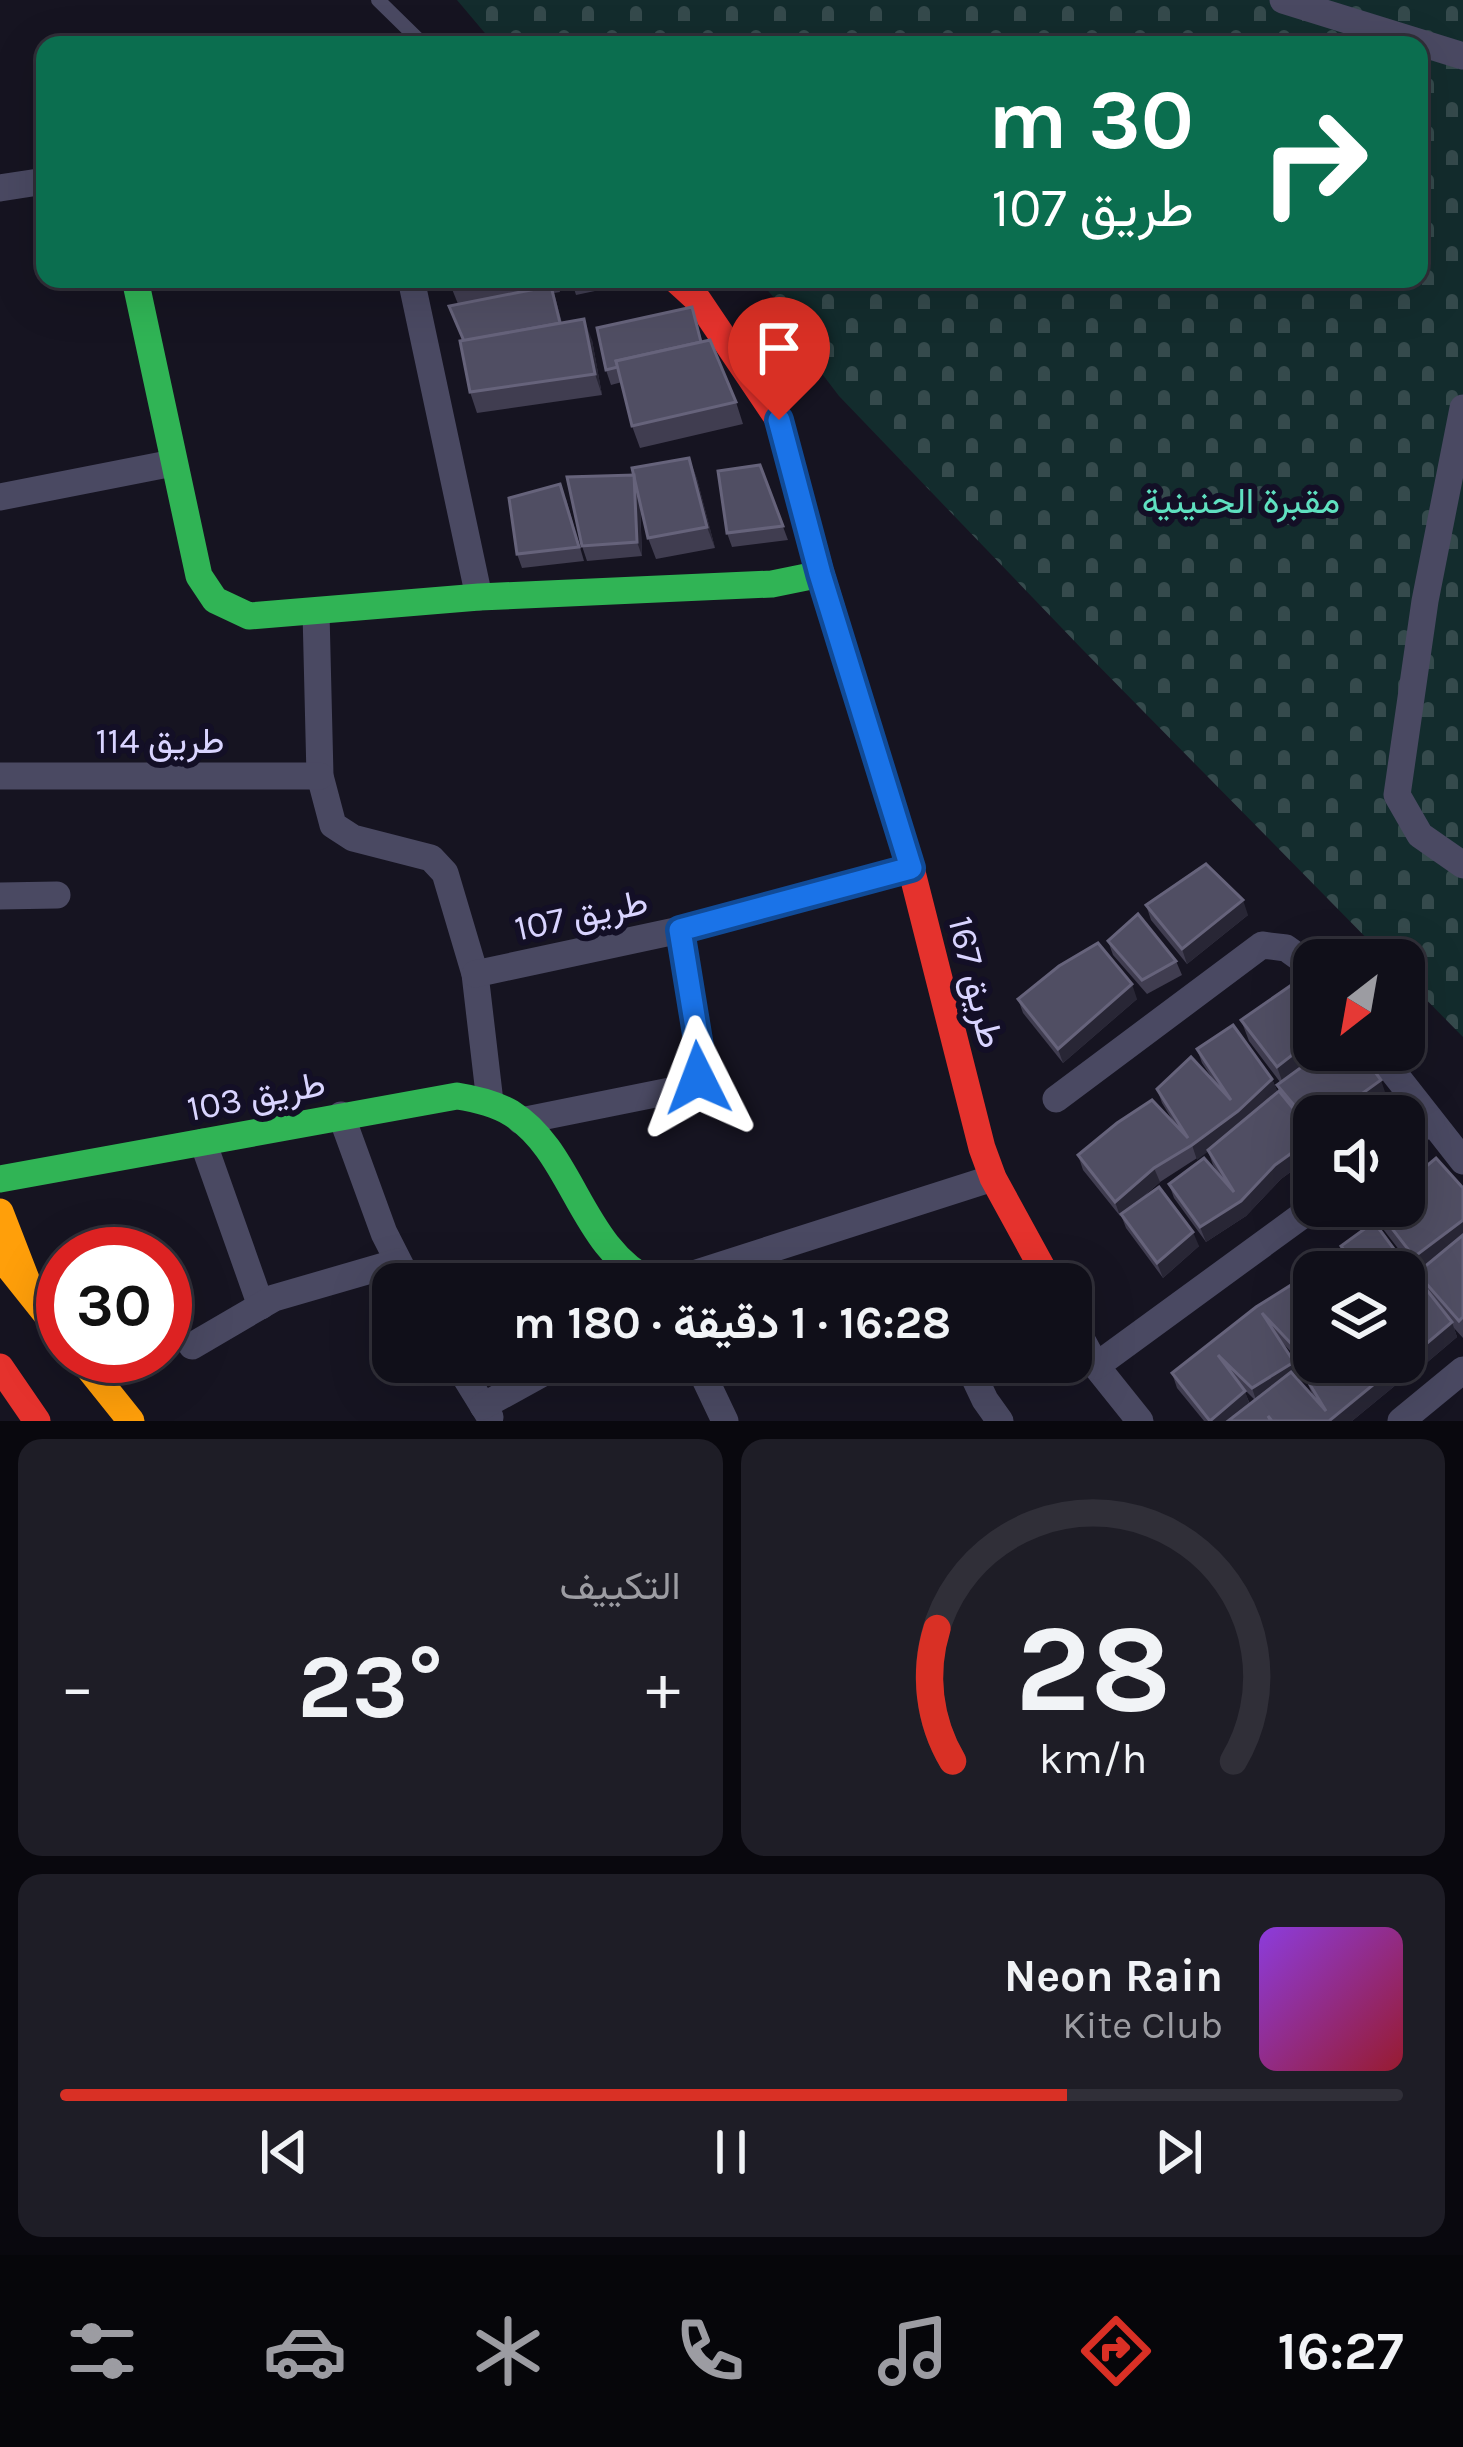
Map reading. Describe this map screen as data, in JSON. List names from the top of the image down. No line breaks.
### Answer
{"streets":{"street":["طريق 114","طريق 107","طريق 167","طريق 103"]},"crossings":[["طريق 114","طريق 107"],["طريق 107","طريق 167"],["طريق 107","طريق 103"]],"parks":["مقبرة الحنينية"],"north":"bottom left","page":{"turn":["30 m","طريق 107"],"limit":"30","trip":"16:28 · 1 دقيقة · 180 m","tile":"التكييف","heat":["−","23°","+"],"song":["Neon Rain","Kite Club"],"tabs":"16:27","gauge":["28","km/h"]}}
